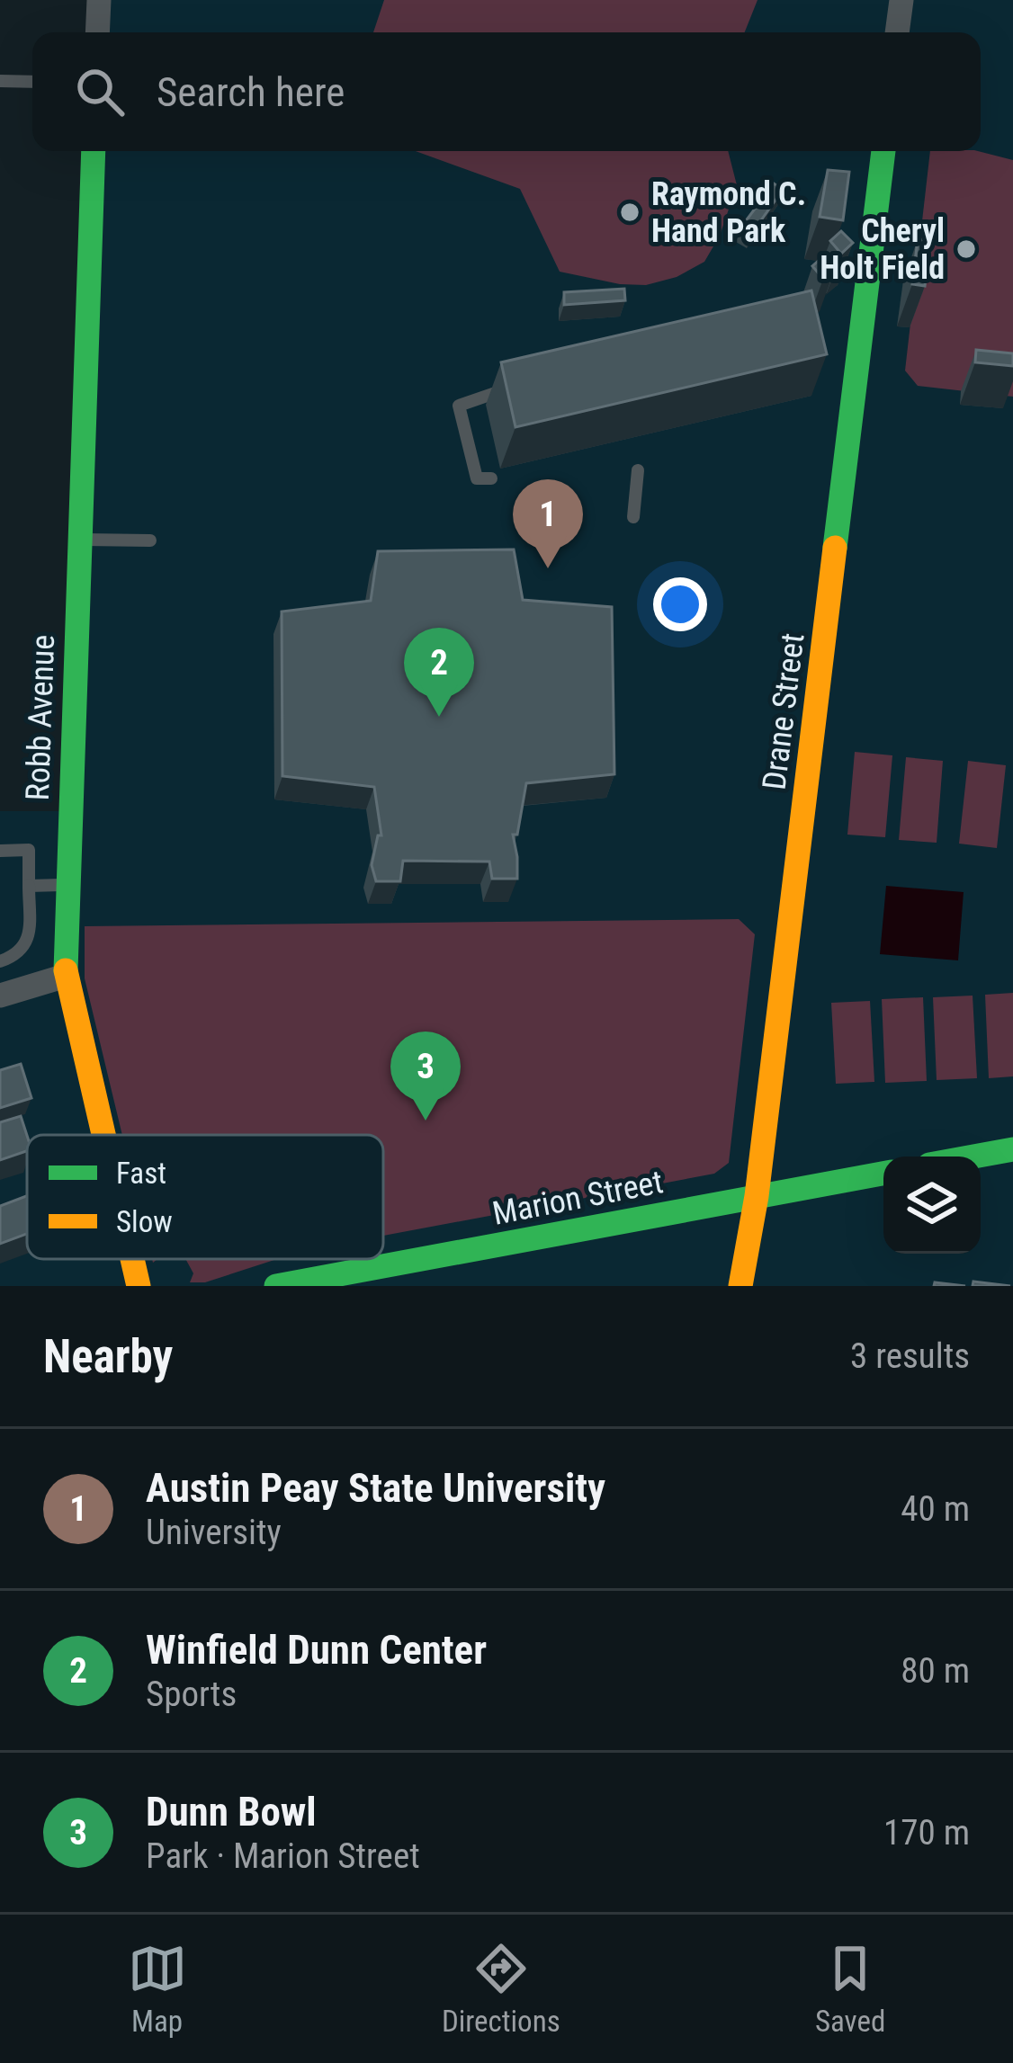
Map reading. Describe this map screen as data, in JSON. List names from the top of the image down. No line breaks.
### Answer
{"streets":{"street":["Drane Street","Robb Avenue","Marion Street"]},"crossings":[["Drane Street","Marion Street"]],"places":["Raymond C. Hand Park","Cheryl Holt Field"],"legend":["Fast","Slow"],"page":{"search":"Search here","pins":["1","2","3"],"heading":["Nearby","3 results"],"list":[{"mark":"1","name":"Austin Peay State University","note":"University","value":"40 m"},{"mark":"2","name":"Winfield Dunn Center","note":"Sports","value":"80 m"},{"mark":"3","name":"Dunn Bowl","note":"Park · Marion Street","value":"170 m"}],"nav":["Map","Directions","Saved"]}}
